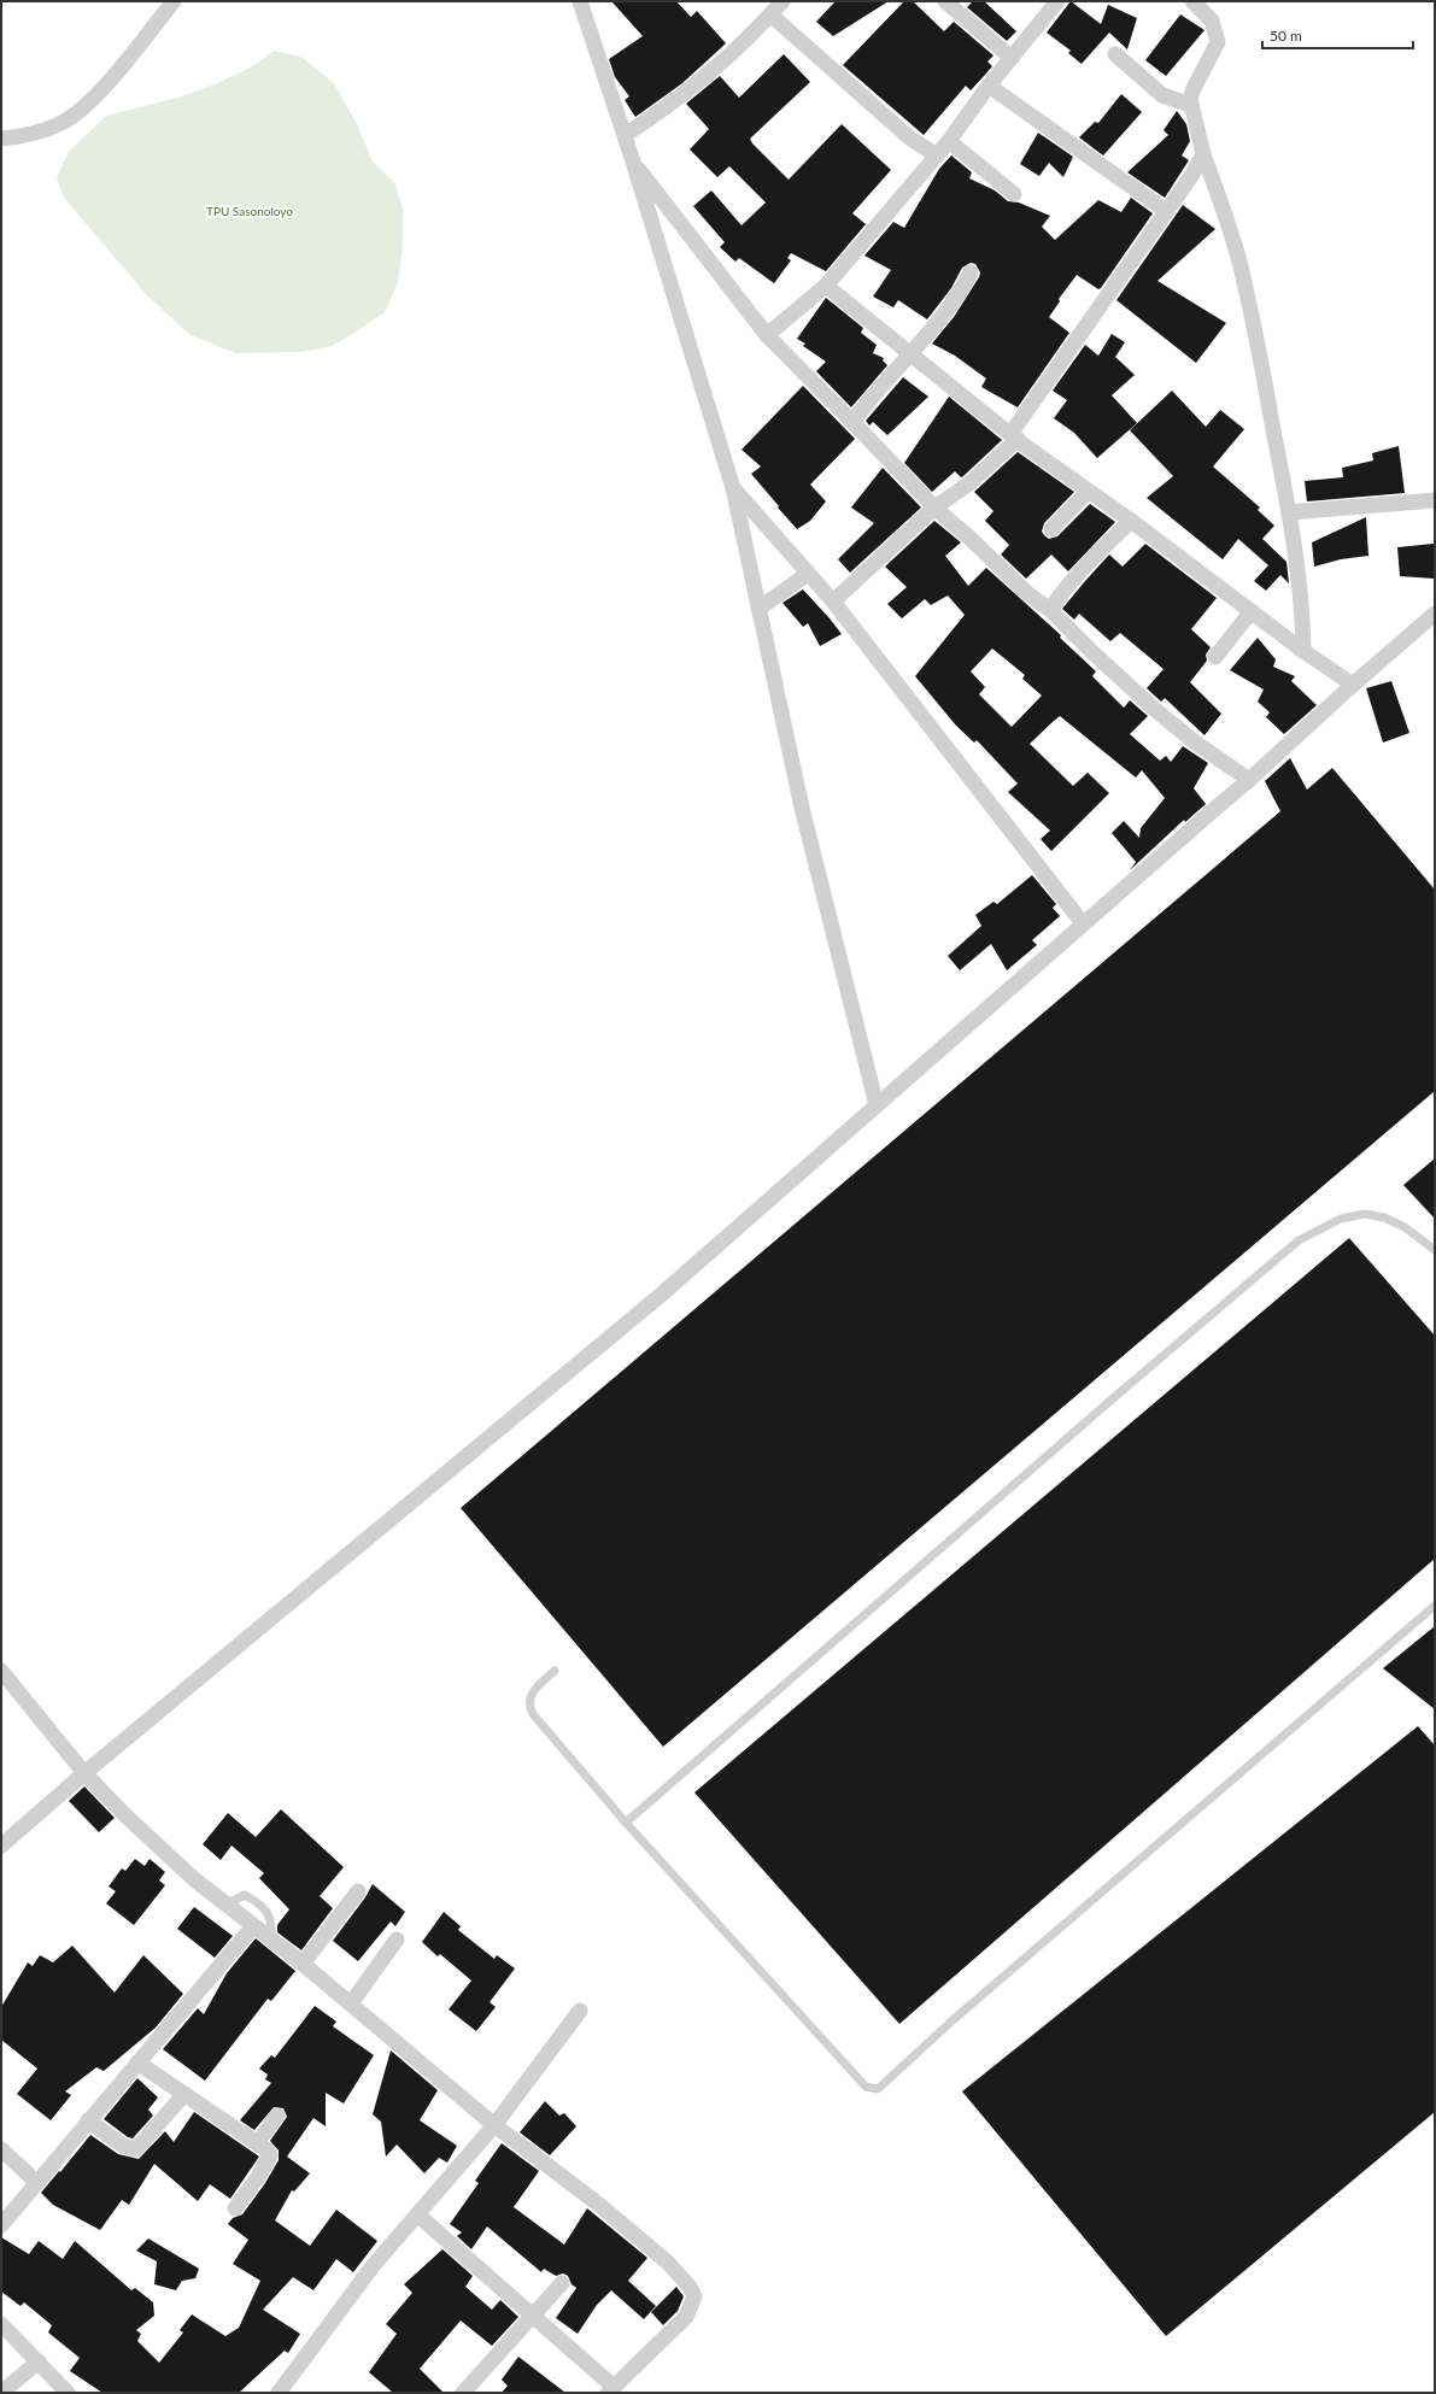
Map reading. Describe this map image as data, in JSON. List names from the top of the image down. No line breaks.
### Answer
{"parks":["TPU Sasonoloyo"],"scale_bar":"50 m"}
